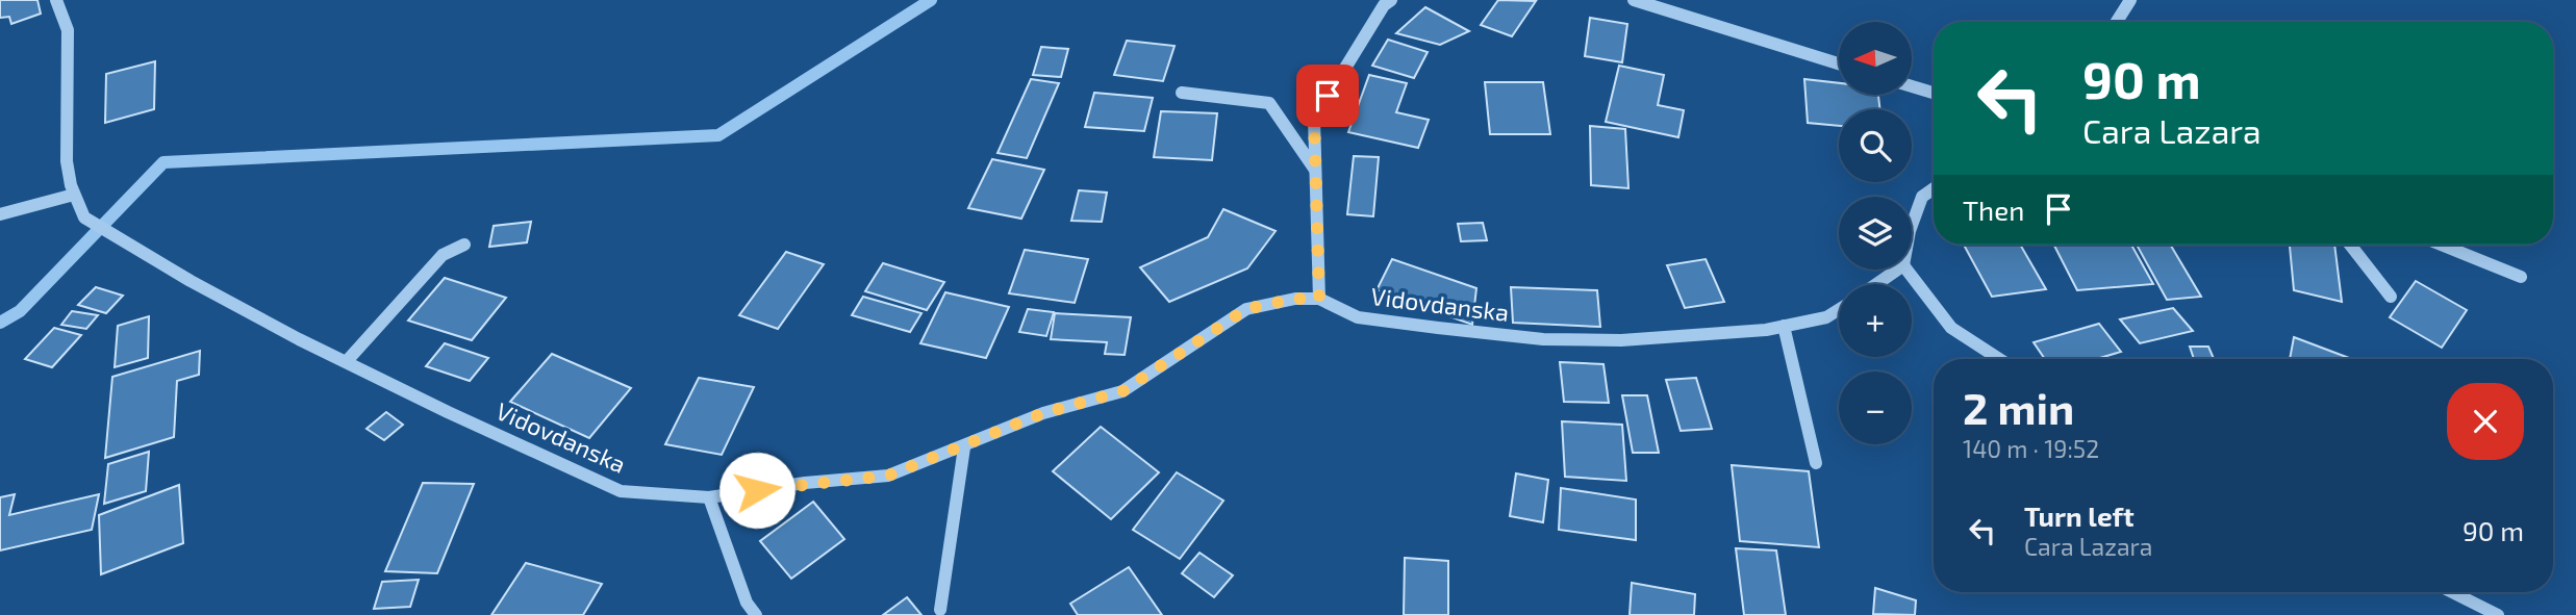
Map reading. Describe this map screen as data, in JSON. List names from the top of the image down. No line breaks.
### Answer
{"streets":{"street":["Vidovdanska"]},"north":"left","page":{"map_buttons":["+","−"],"turn":["90 m","Cara Lazara"],"then":"Then","heading":["2 min","140 m · 19:52"],"list":[{"name":"Turn left","note":"Cara Lazara","value":"90 m"}]}}
